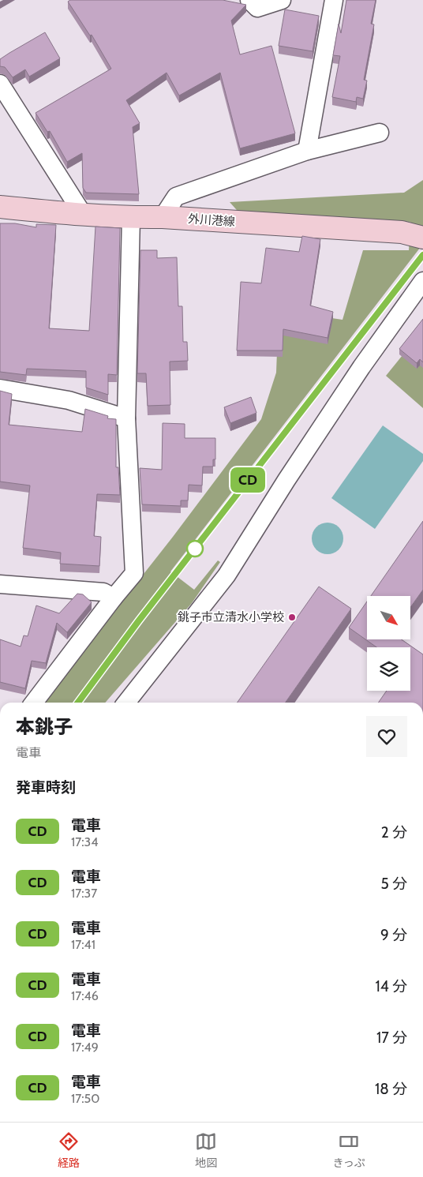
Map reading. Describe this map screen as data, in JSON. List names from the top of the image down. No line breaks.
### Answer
{"streets":{"main road":["外川港線"]},"places":["銚子市立清水小学校"],"north":"bottom right","page":{"on_map":"CD","heading":[["本銚子","電車"],"発車時刻"],"list":[{"mark":"CD","name":"電車","note":"17:34","value":"2 分"},{"mark":"CD","name":"電車","note":"17:37","value":"5 分"},{"mark":"CD","name":"電車","note":"17:41","value":"9 分"},{"mark":"CD","name":"電車","note":"17:46","value":"14 分"},{"mark":"CD","name":"電車","note":"17:49","value":"17 分"},{"mark":"CD","name":"電車","note":"17:50","value":"18 分"}],"tabs":["経路","地図","きっぷ"]}}
